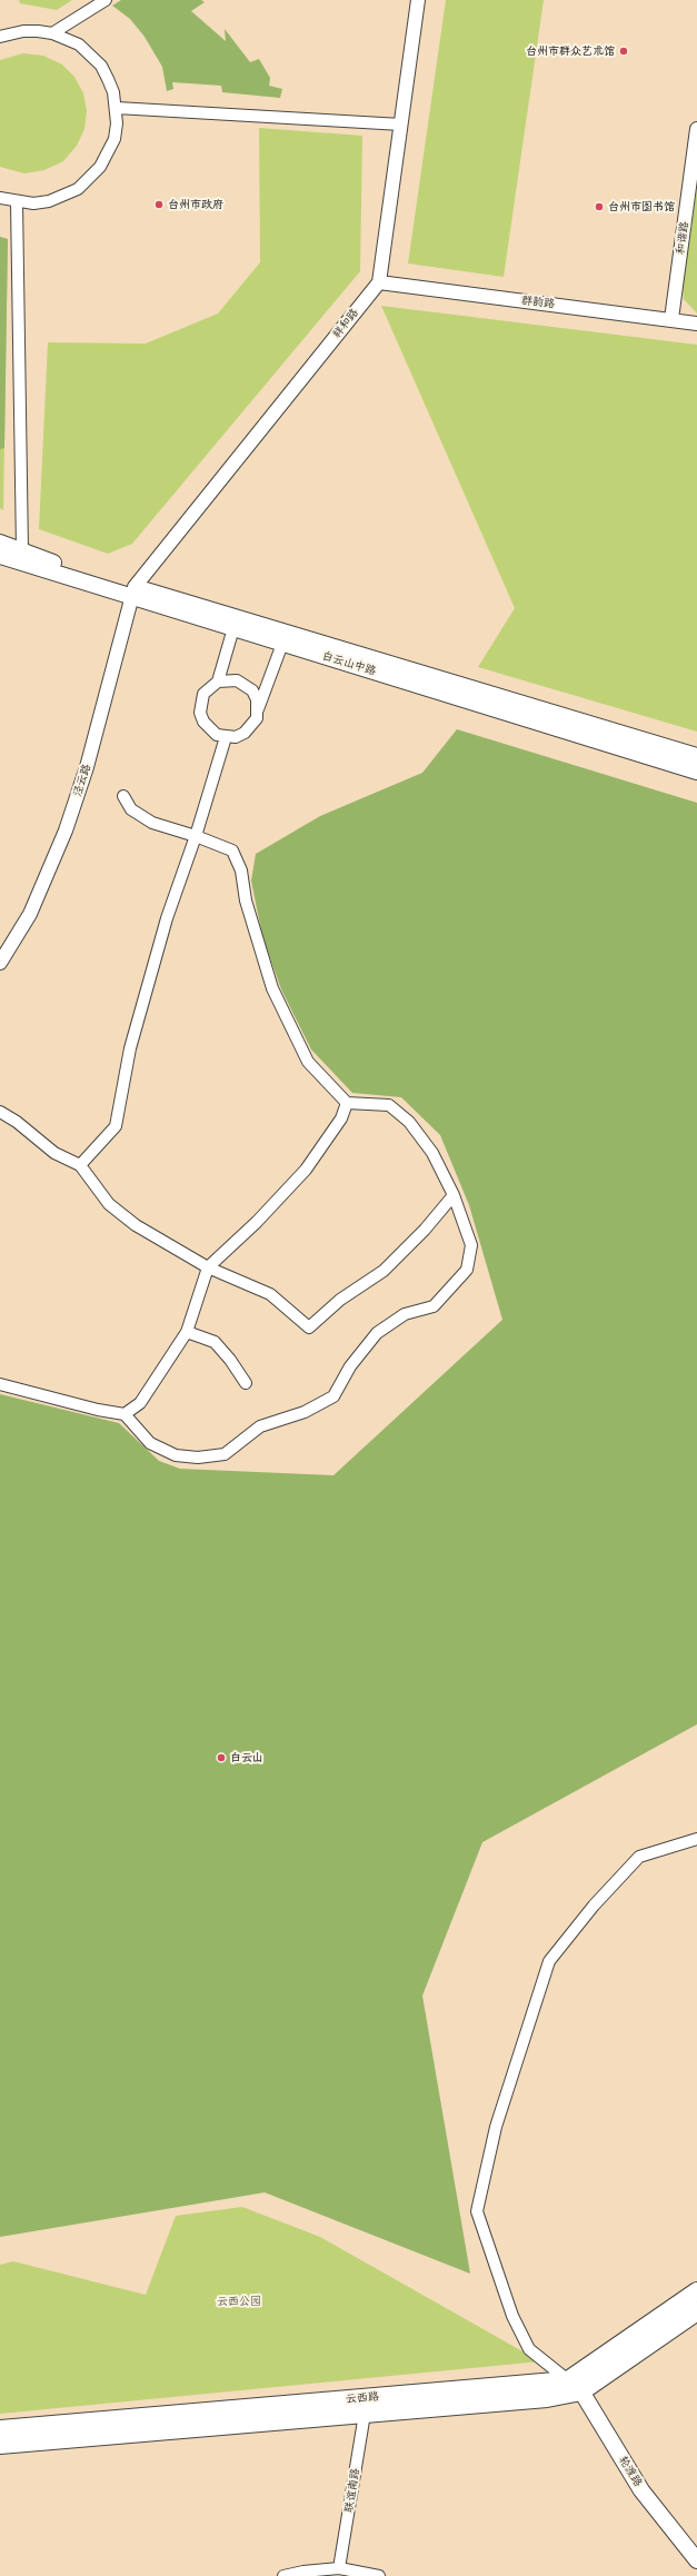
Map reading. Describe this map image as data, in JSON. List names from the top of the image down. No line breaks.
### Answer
{"streets":{"main road":["白云山中路","云西路","轮渡路"],"street":["和谐路","群韵路","祥和路","泾云路","联谊南路"]},"crossings":[["和谐路","群韵路"],["群韵路","祥和路"],["祥和路","白云山中路"],["祥和路","泾云路"],["白云山中路","泾云路"],["云西路","轮渡路"],["云西路","联谊南路"]],"parks":["云西公园"],"places":["台州市群众艺术馆","台州市政府","台州市图书馆","白云山"]}
